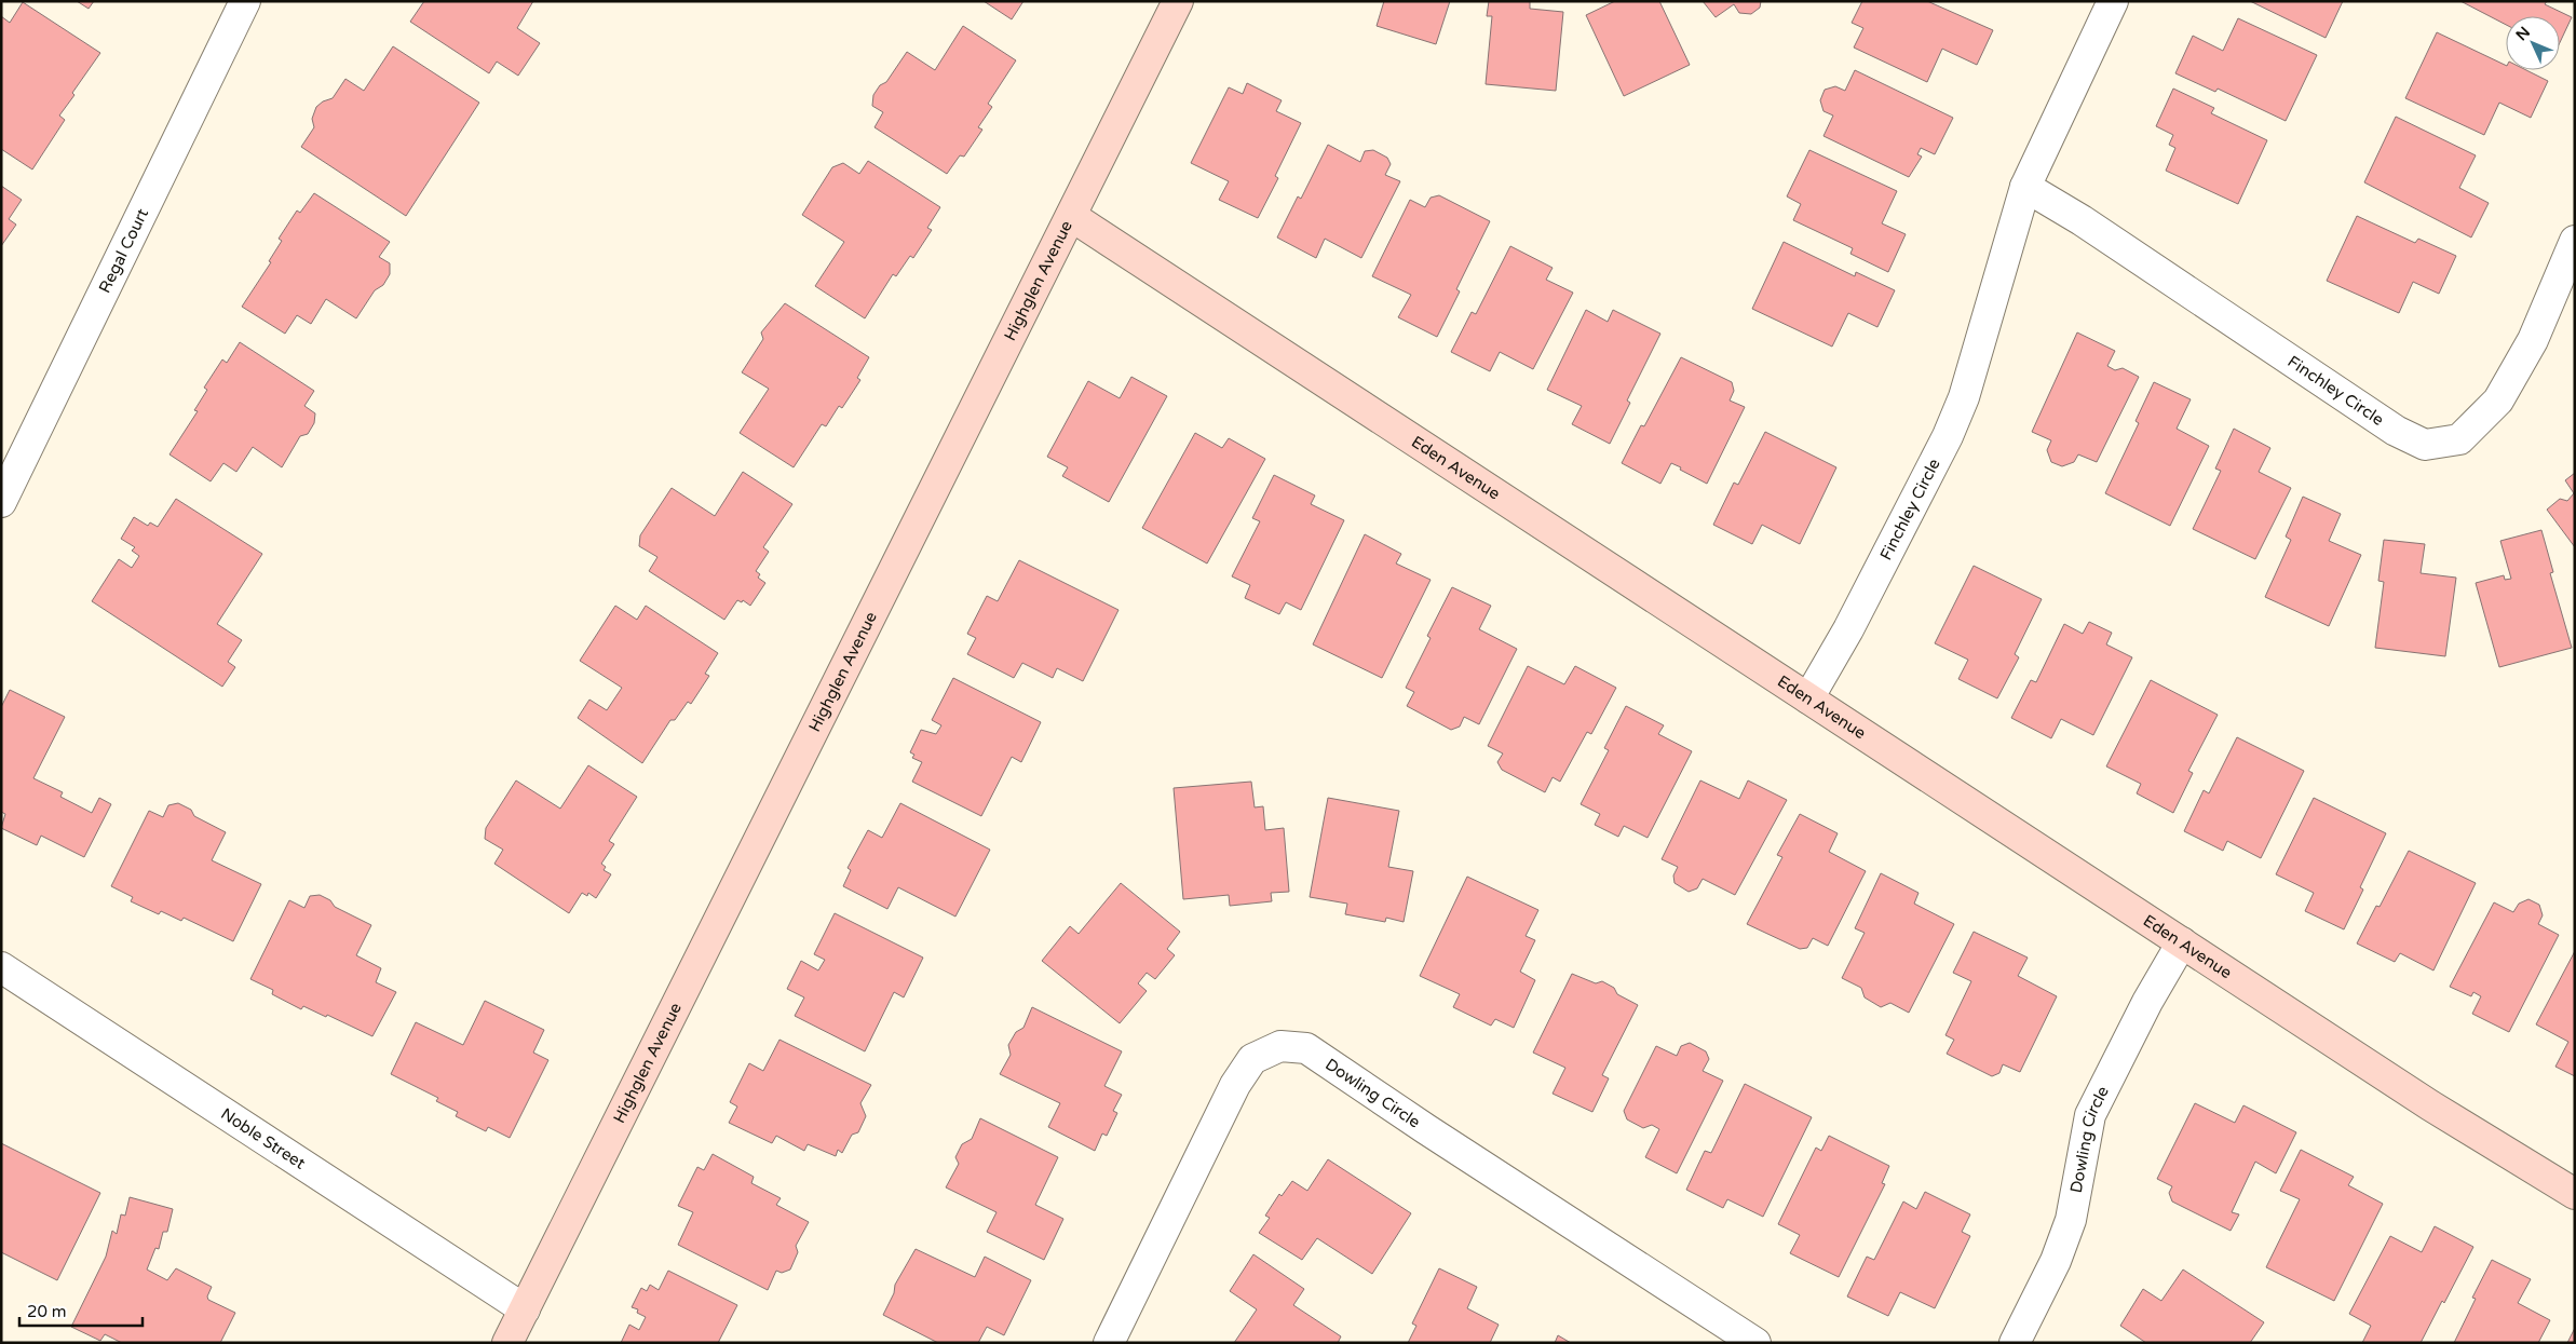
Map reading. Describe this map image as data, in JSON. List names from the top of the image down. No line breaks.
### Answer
{"streets":{"street":["Regal Court","Highglen Avenue","Finchley Circle","Eden Avenue","Dowling Circle","Noble Street"]},"crossings":[["Highglen Avenue","Eden Avenue"],["Highglen Avenue","Noble Street"],["Finchley Circle","Eden Avenue"],["Eden Avenue","Dowling Circle"]],"scale_bar":"20 m","north":"top left"}
